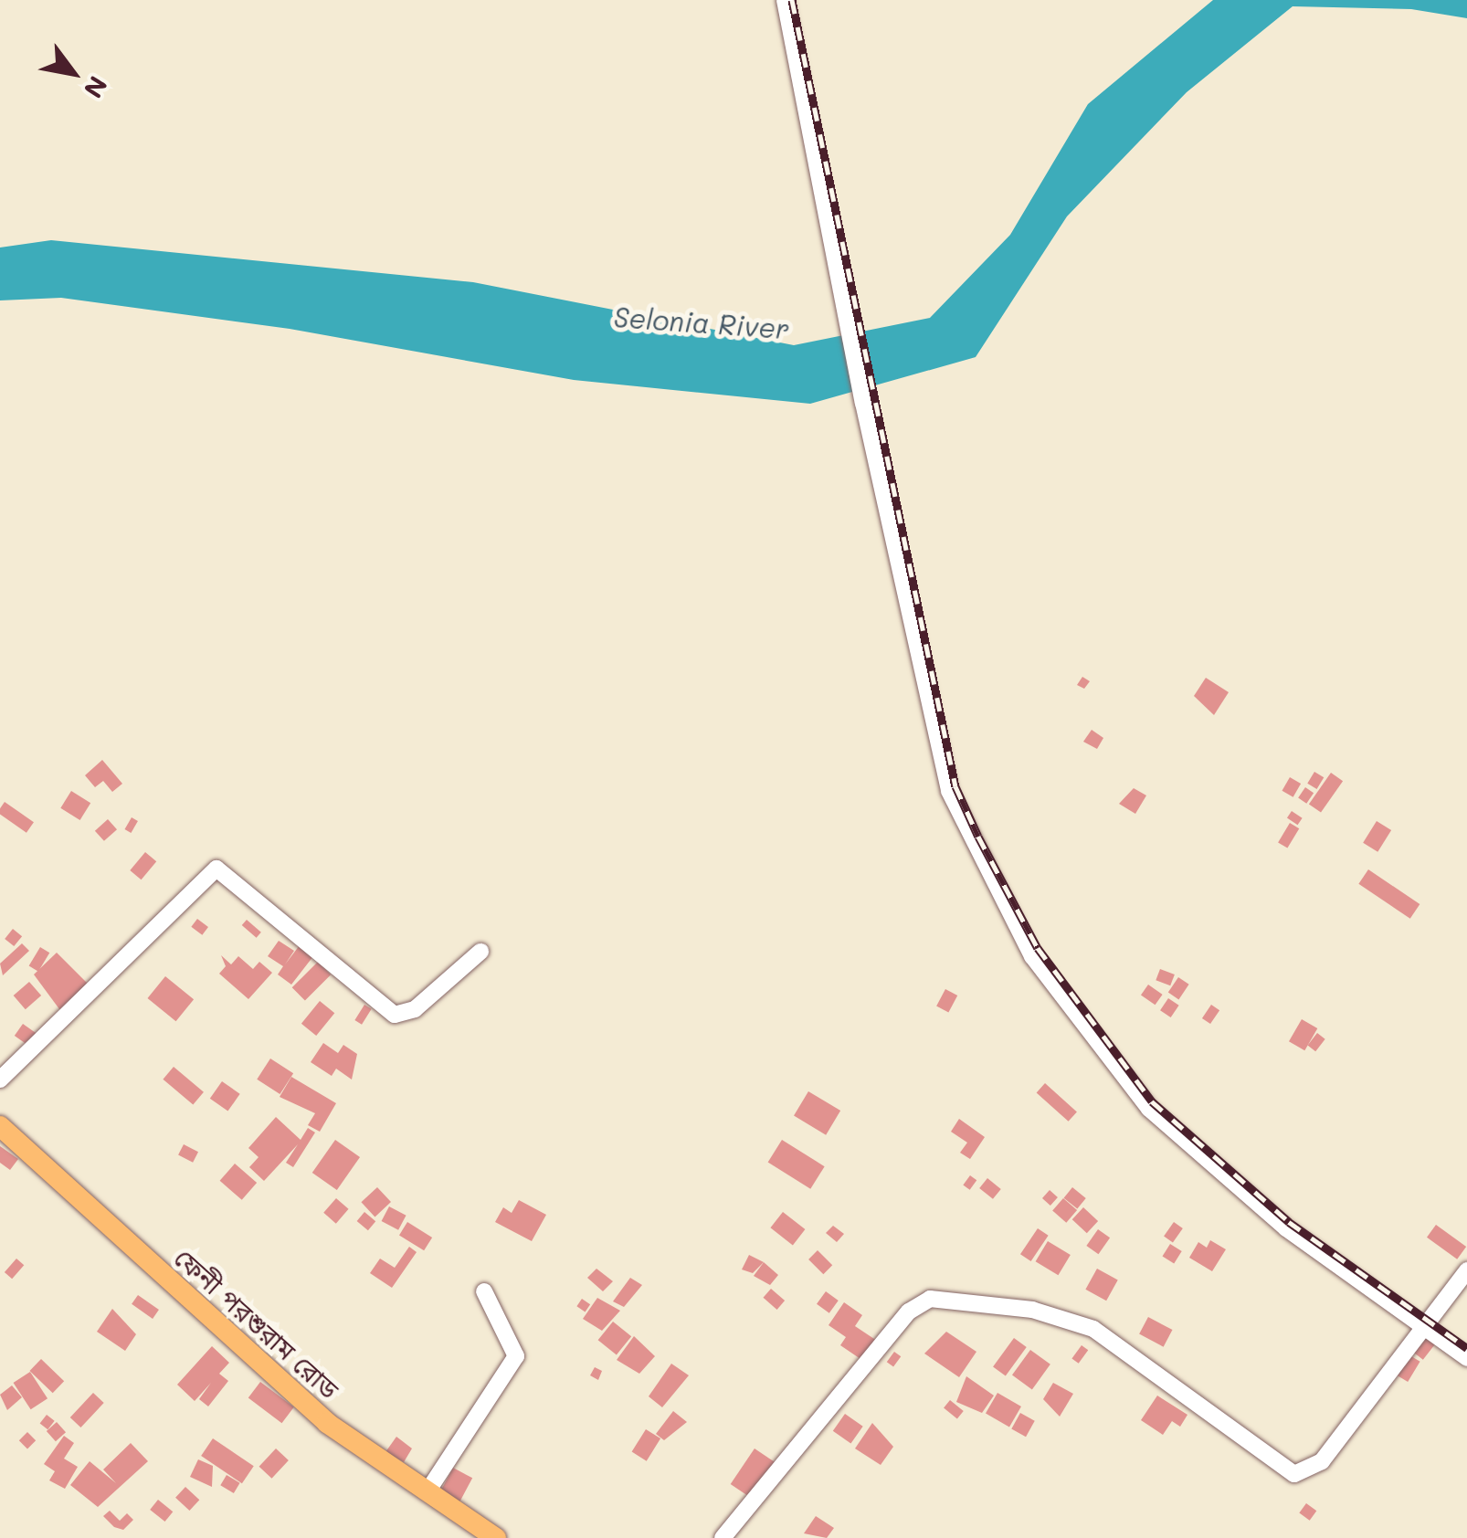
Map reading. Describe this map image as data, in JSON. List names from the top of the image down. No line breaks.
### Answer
{"streets":{"main road":["ফেনী পরশুরাম রোড"]},"water":["Selonia River"],"north":"bottom right"}
